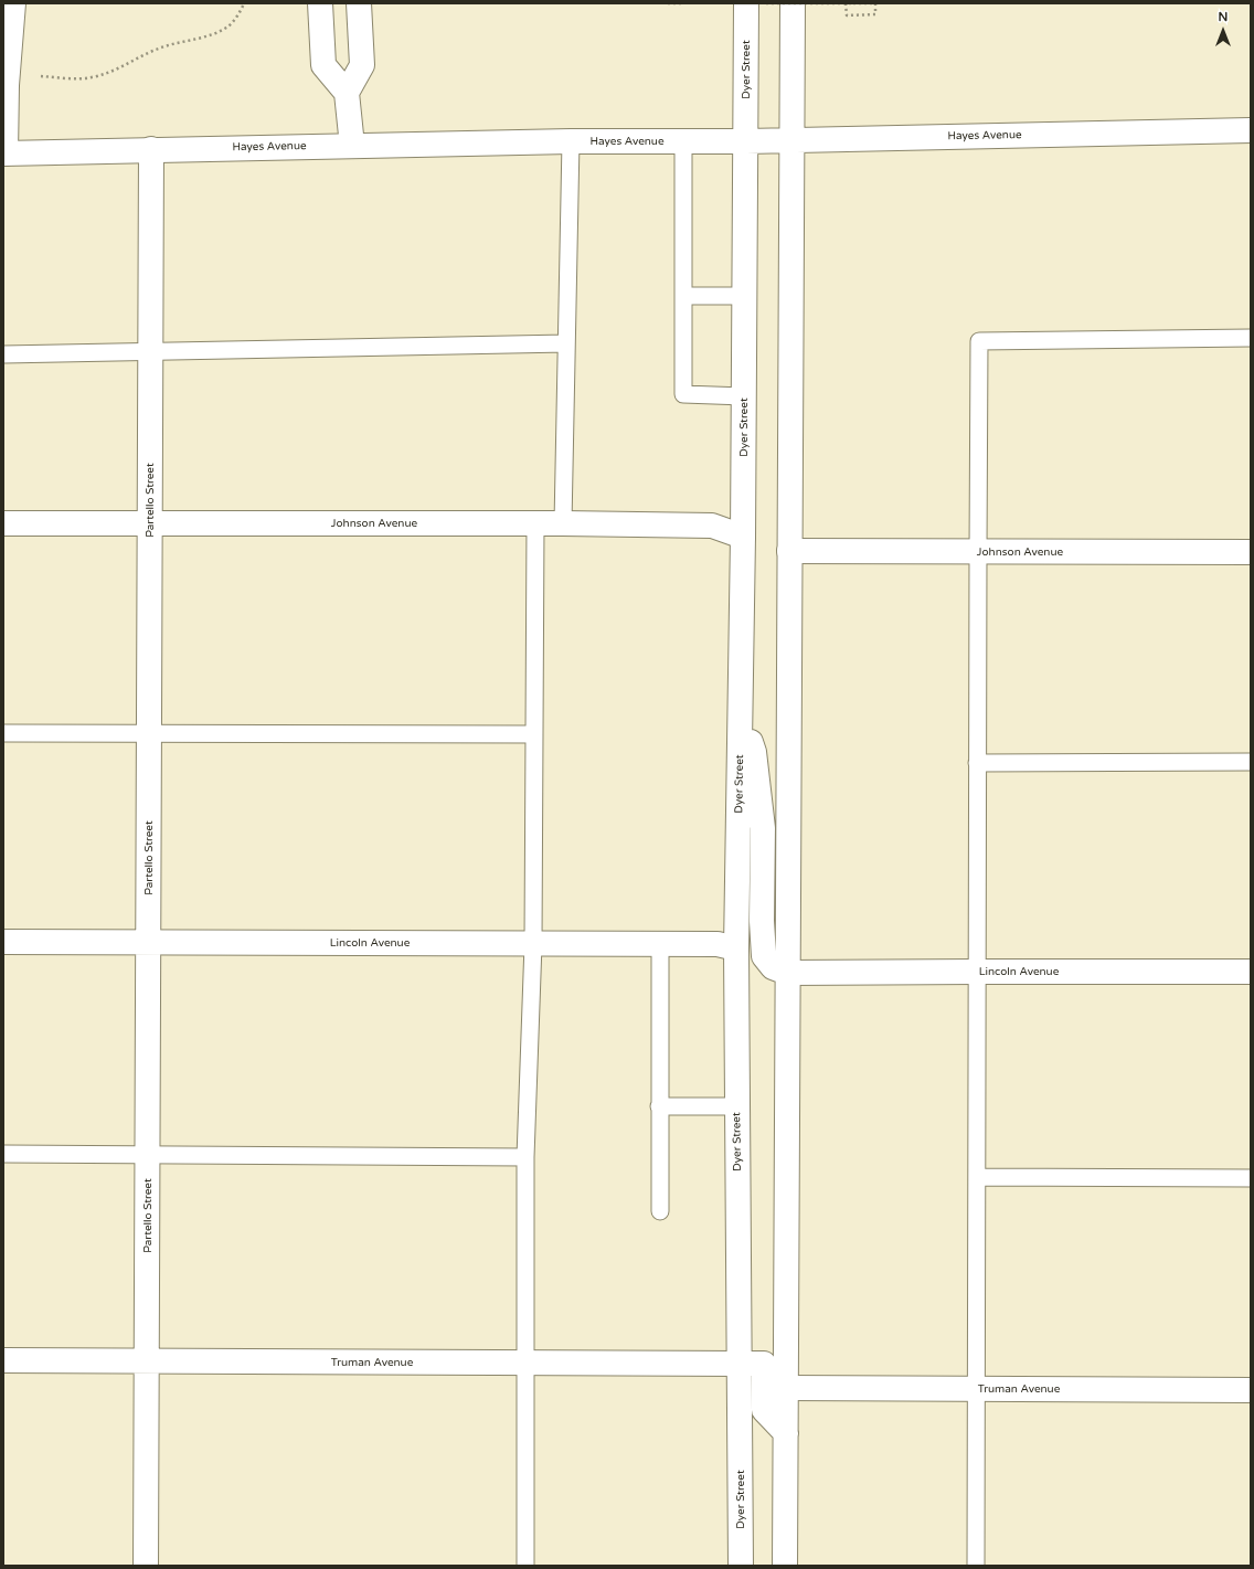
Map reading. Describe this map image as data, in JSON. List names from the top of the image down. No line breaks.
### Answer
{"streets":{"street":["Dyer Street","Hayes Avenue","Partello Street","Johnson Avenue","Lincoln Avenue","Truman Avenue"]},"crossings":[["Dyer Street","Hayes Avenue"],["Dyer Street","Johnson Avenue"],["Dyer Street","Lincoln Avenue"],["Dyer Street","Truman Avenue"],["Hayes Avenue","Partello Street"],["Partello Street","Johnson Avenue"],["Partello Street","Lincoln Avenue"],["Partello Street","Truman Avenue"]],"north":"top"}
